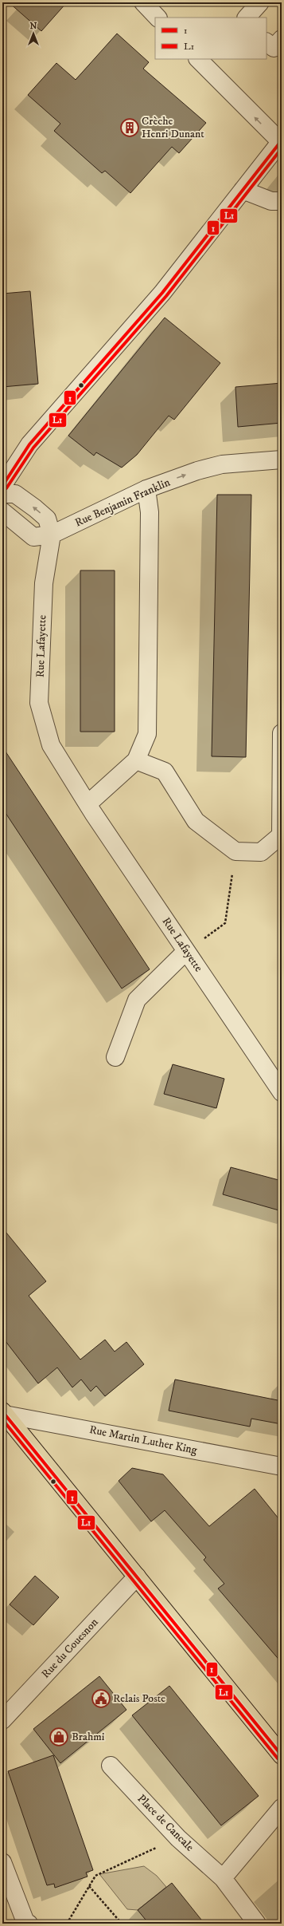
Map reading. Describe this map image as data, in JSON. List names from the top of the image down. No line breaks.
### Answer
{"streets":{"street":["Rue Benjamin Franklin","Rue Lafayette","Rue Martin Luther King","Rue du Couesnon","Place de Cancale"]},"crossings":[["Rue Benjamin Franklin","Rue Lafayette"]],"one_way":["Rue Benjamin Franklin"],"places":{"building":["Crèche Henri Dunant"],"public building":["Relais Poste"],"shop":["Brahmi"]},"lines":["transit line 1","transit line L1"],"legend":["1","L1"],"north":"top"}
